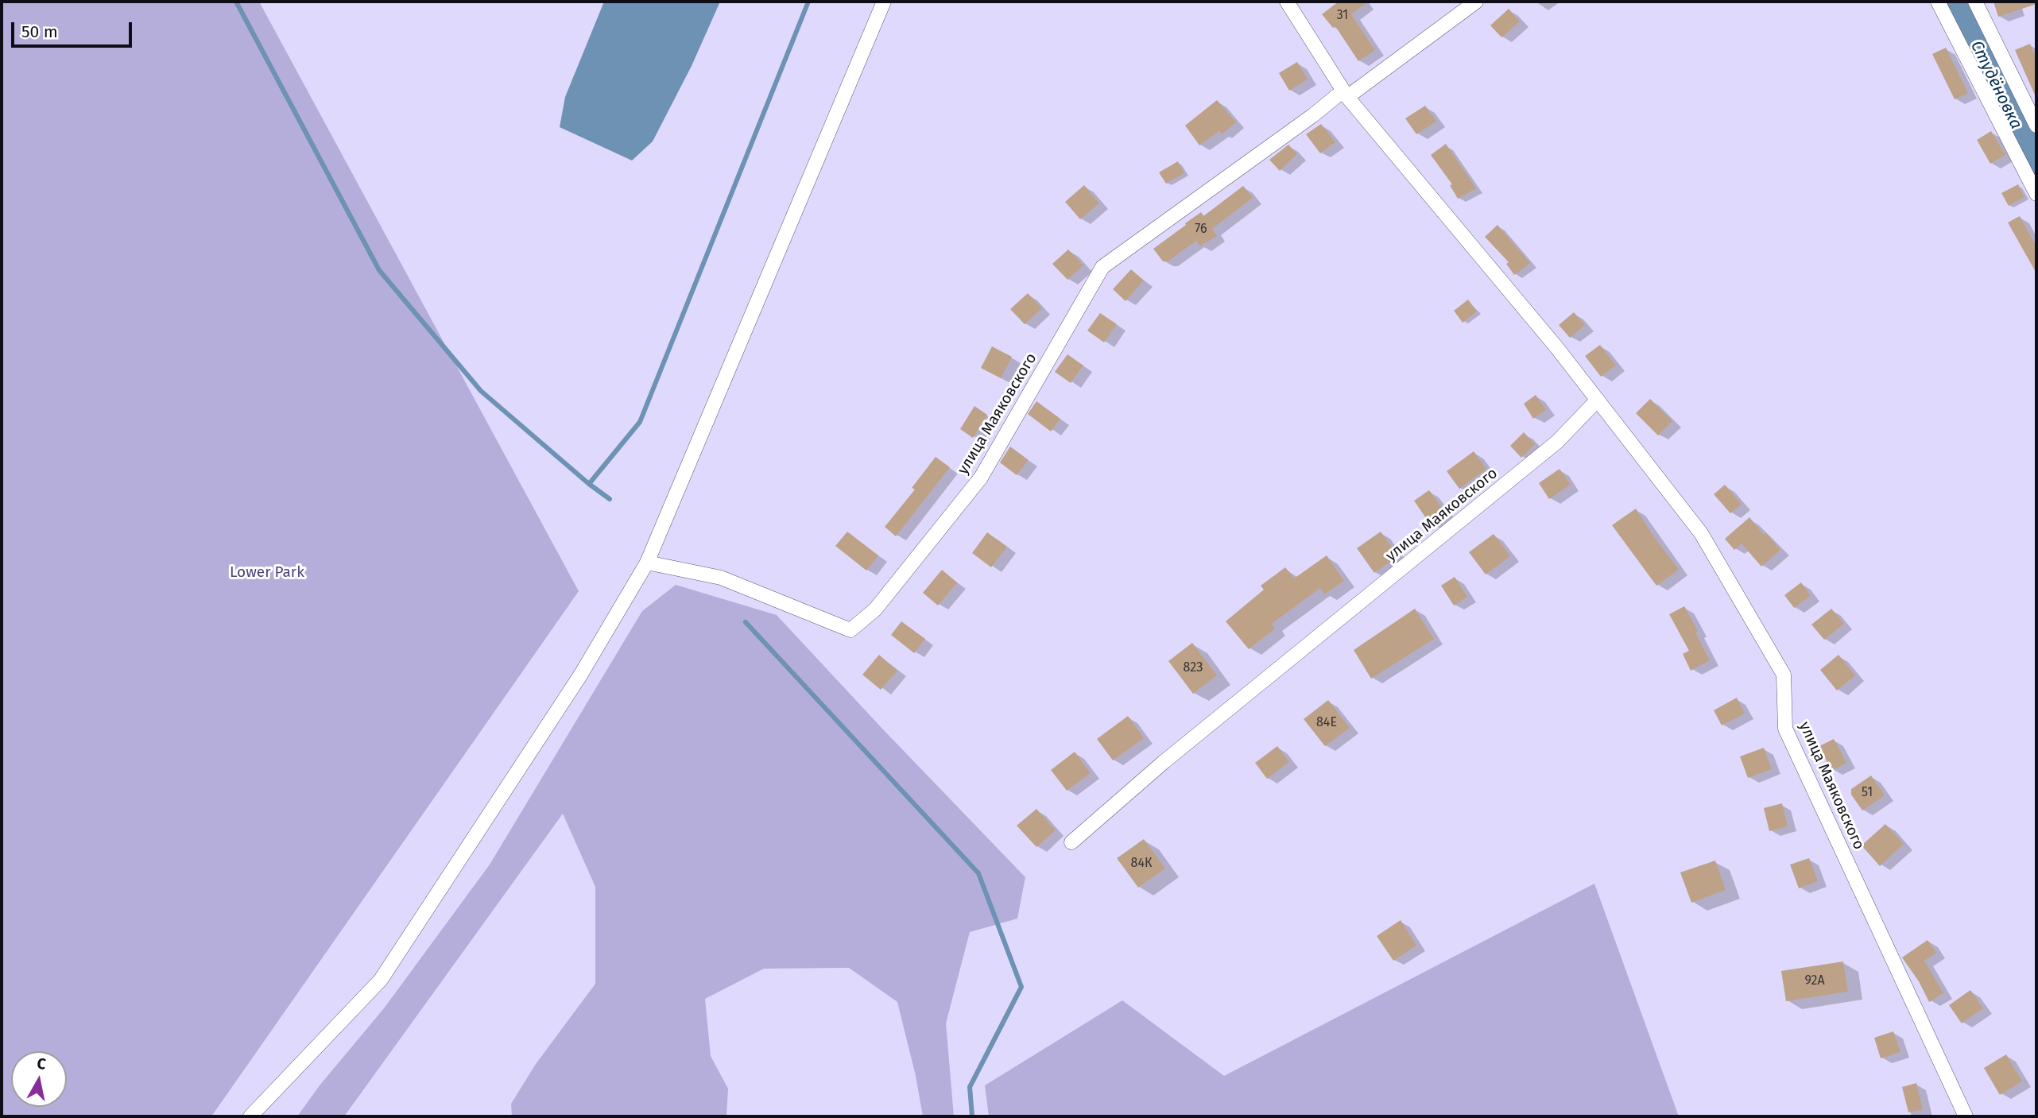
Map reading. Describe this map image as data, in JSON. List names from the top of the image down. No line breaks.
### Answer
{"streets":{"street":["улица Маяковского"]},"water":["Студёновка"],"parks":["Lower Park"],"house_numbers":["31","76","82З","84Е","51","84К","92А"],"scale_bar":"50 m","north":"top"}
